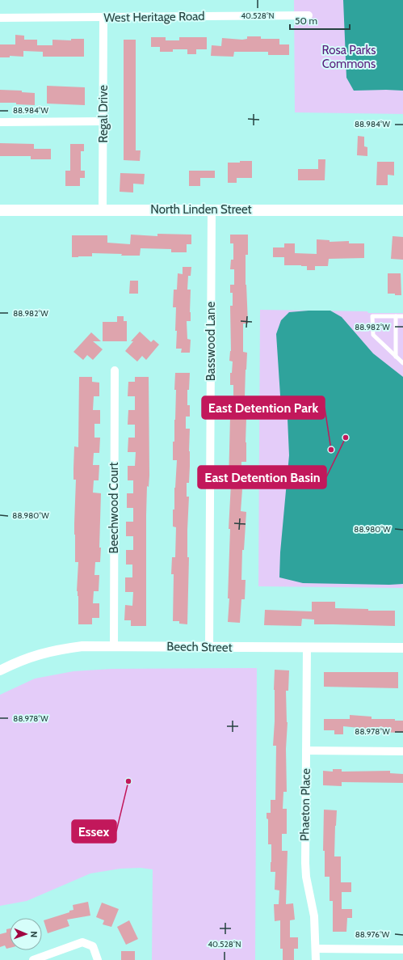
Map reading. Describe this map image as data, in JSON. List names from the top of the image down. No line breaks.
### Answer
{"streets":{"main road":["North Linden Street"],"street":["West Heritage Road","Regal Drive","Basswood Lane","Beechwood Court","Beech Street","Phaeton Place"]},"crossings":[["West Heritage Road","Regal Drive"],["Regal Drive","North Linden Street"],["North Linden Street","Basswood Lane"],["Basswood Lane","Beech Street"],["Beechwood Court","Beech Street"],["Beech Street","Phaeton Place"]],"parks":["Rosa Parks Commons"],"places":["East Detention Basin","East Detention Park","Essex"],"scale_bar":"50 m","north":"right","coordinates":["40.528°N","88.984°W","88.982°W","88.980°W","88.978°W","88.976°W"]}
